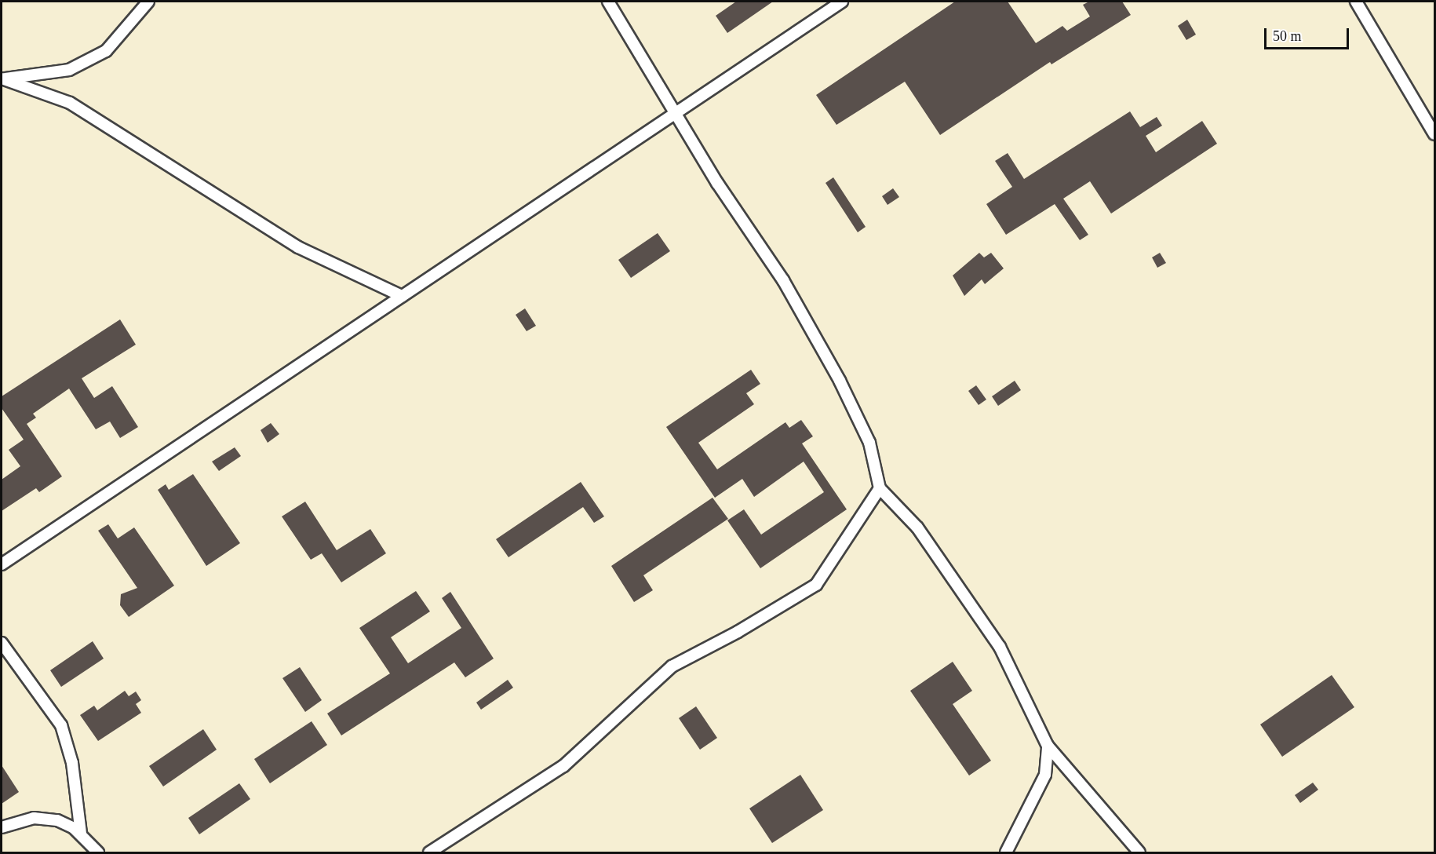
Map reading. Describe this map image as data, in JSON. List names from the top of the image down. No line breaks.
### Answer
{"scale_bar":"50 m"}
